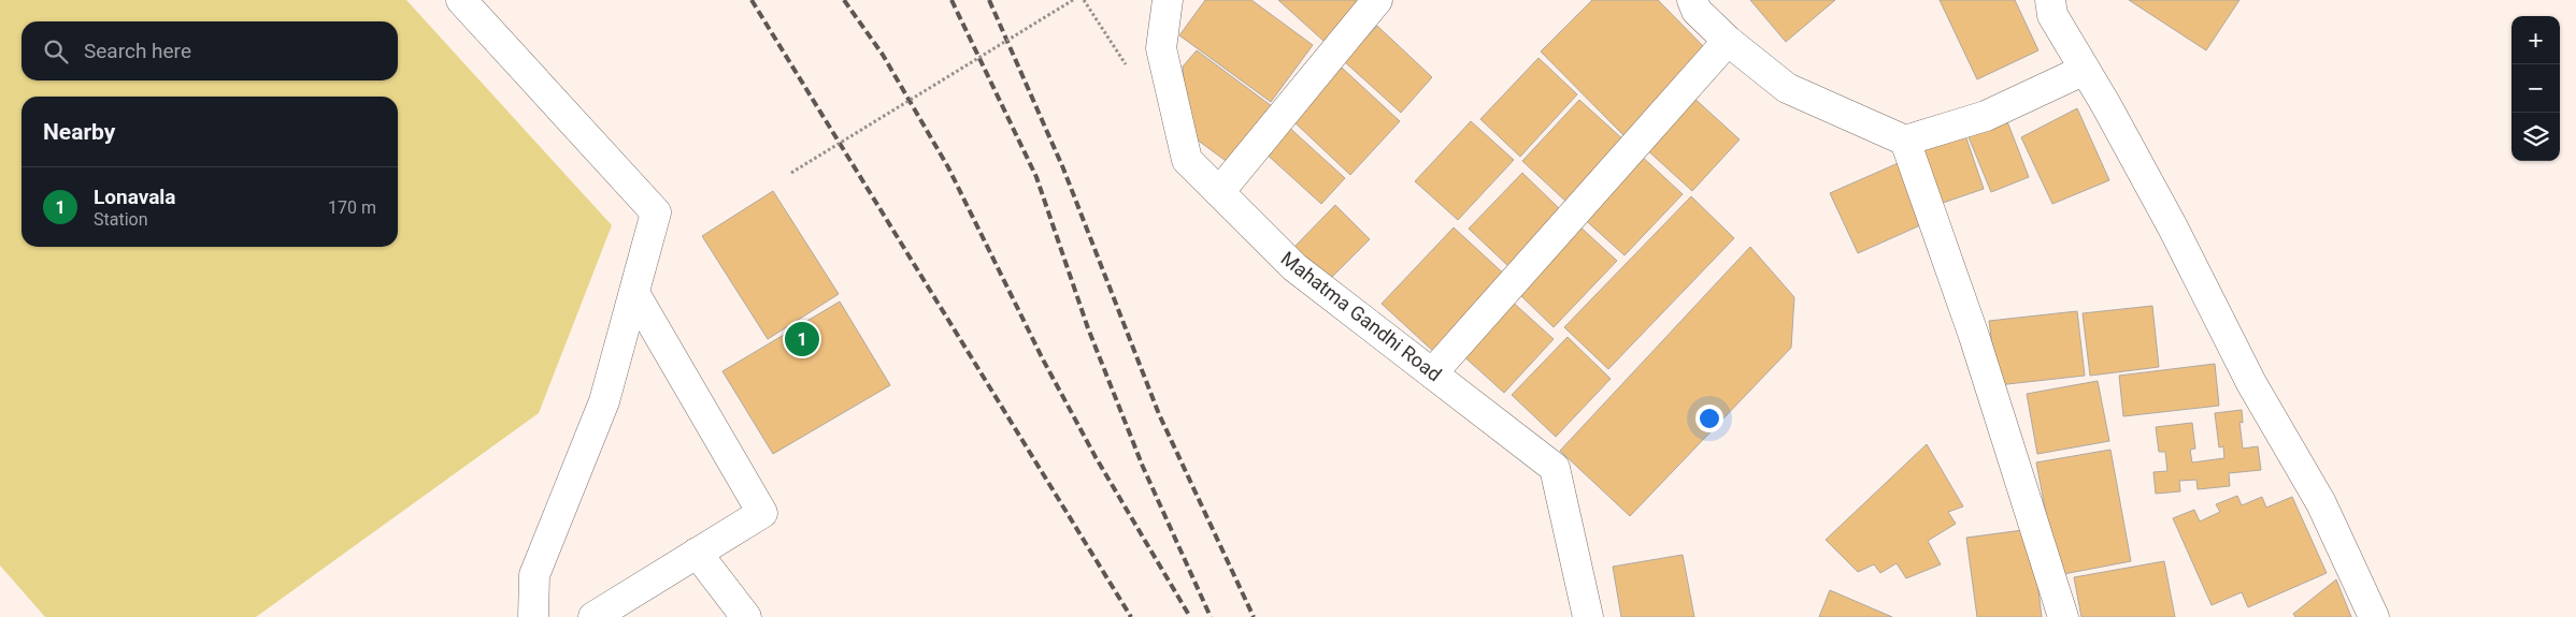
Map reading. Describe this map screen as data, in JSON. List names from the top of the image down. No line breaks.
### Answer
{"streets":{"street":["Mahatma Gandhi Road"]},"page":{"map_buttons":["+","−"],"search":"Search here","heading":"Nearby","list":[{"mark":"1","name":"Lonavala","note":"Station","value":"170 m"}],"pins":"1"}}
